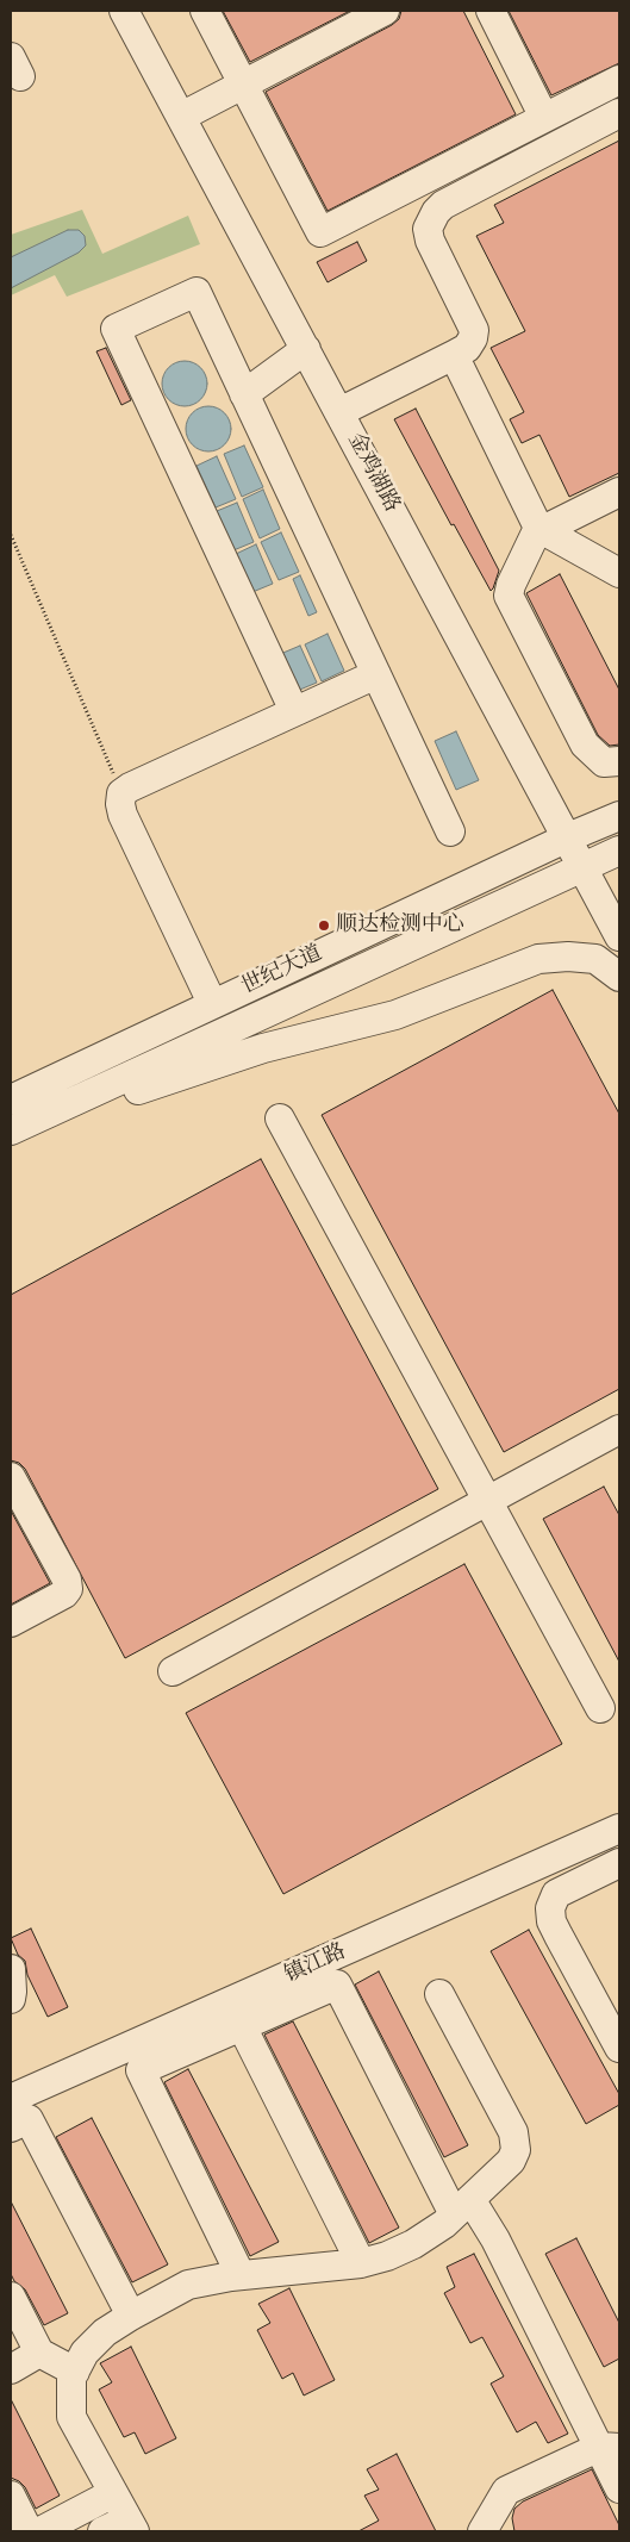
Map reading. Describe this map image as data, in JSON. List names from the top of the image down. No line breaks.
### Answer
{"streets":{"street":["金鸡湖路","世纪大道","镇江路"]},"crossings":[["金鸡湖路","世纪大道"]],"places":["顺达检测中心"]}
